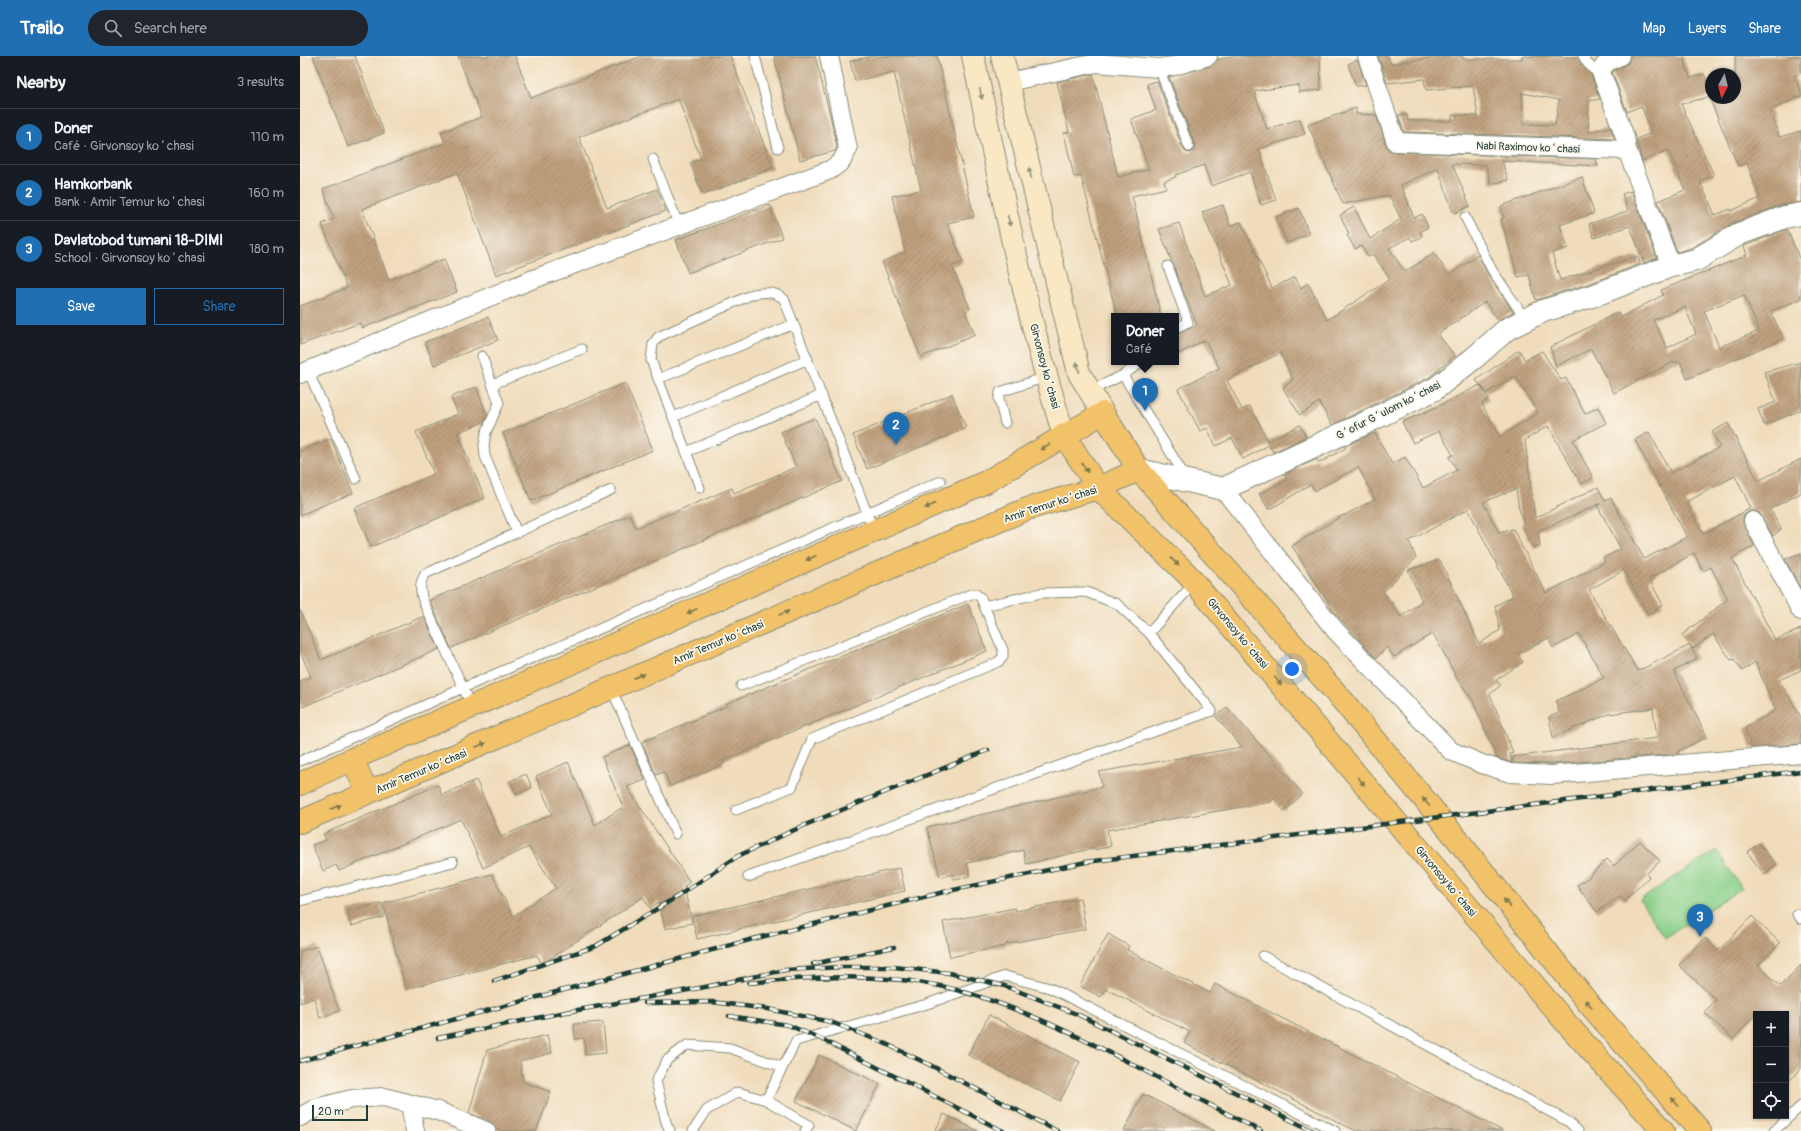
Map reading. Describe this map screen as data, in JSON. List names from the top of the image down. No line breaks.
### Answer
{"streets":{"main road":["Girvonsoy koʻchasi","Amir Temur koʻchasi"],"street":["Nabi Raximov koʻchasi","Gʻofur Gʻulom koʻchasi"]},"crossings":[["Girvonsoy koʻchasi","Amir Temur koʻchasi"]],"scale_bar":"20 m","north":"bottom","page":{"header":"Trailo","search":"Search here","nav":["Map","Layers","Share"],"heading":["Nearby","3 results"],"list":[{"mark":"1","name":"Doner","note":"Café · Girvonsoy koʻchasi","value":"110 m"},{"mark":"2","name":"Hamkorbank","note":"Bank · Amir Temur koʻchasi","value":"160 m"},{"mark":"3","name":"Davlatobod tumani 18-DIMI","note":"School · Girvonsoy koʻchasi","value":"180 m"}],"buttons":["Save","Share"],"popup":["Doner","Café"],"pins":["1","2","3"],"map_buttons":["+","−"],"scale":"20 m"}}
